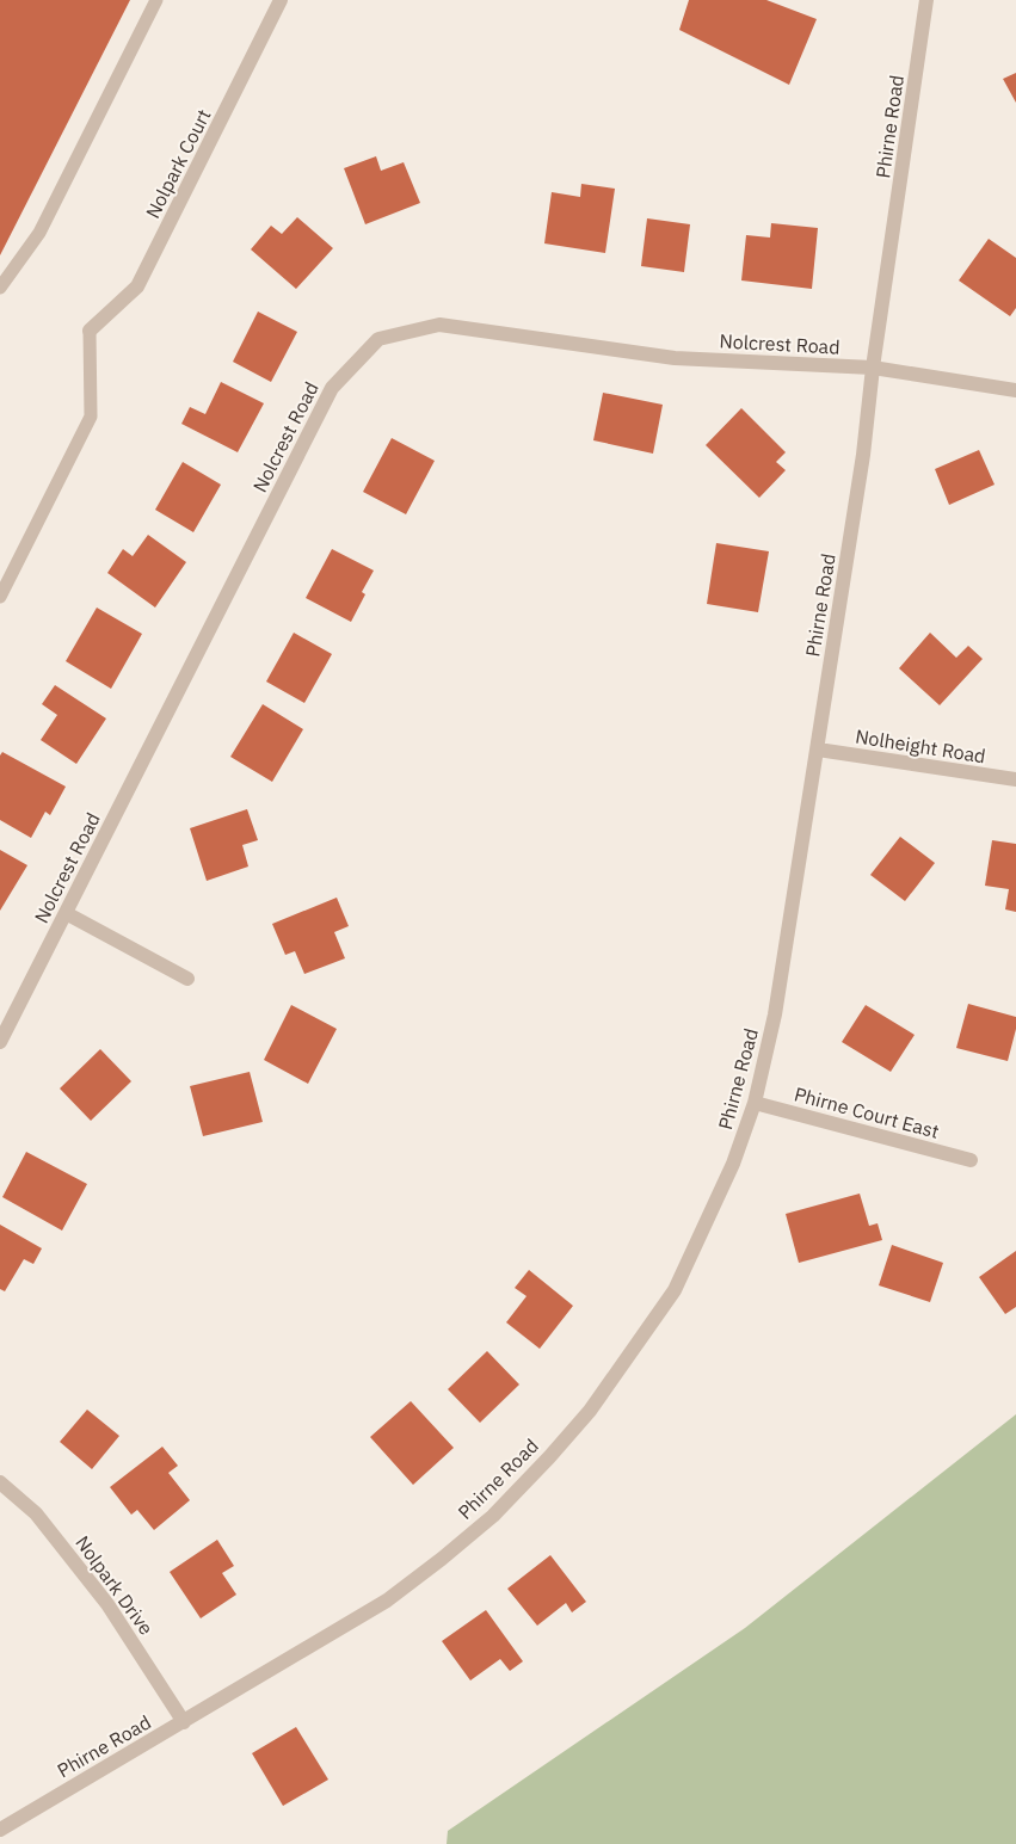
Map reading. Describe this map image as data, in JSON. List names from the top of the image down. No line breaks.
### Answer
{"streets":{"street":["Phirne Road","Nolpark Court","Nolcrest Road","Nolheight Road","Phirne Court East","Nolpark Drive"]},"crossings":[["Phirne Road","Nolcrest Road"],["Phirne Road","Nolheight Road"],["Phirne Road","Phirne Court East"],["Phirne Road","Nolpark Drive"]]}
